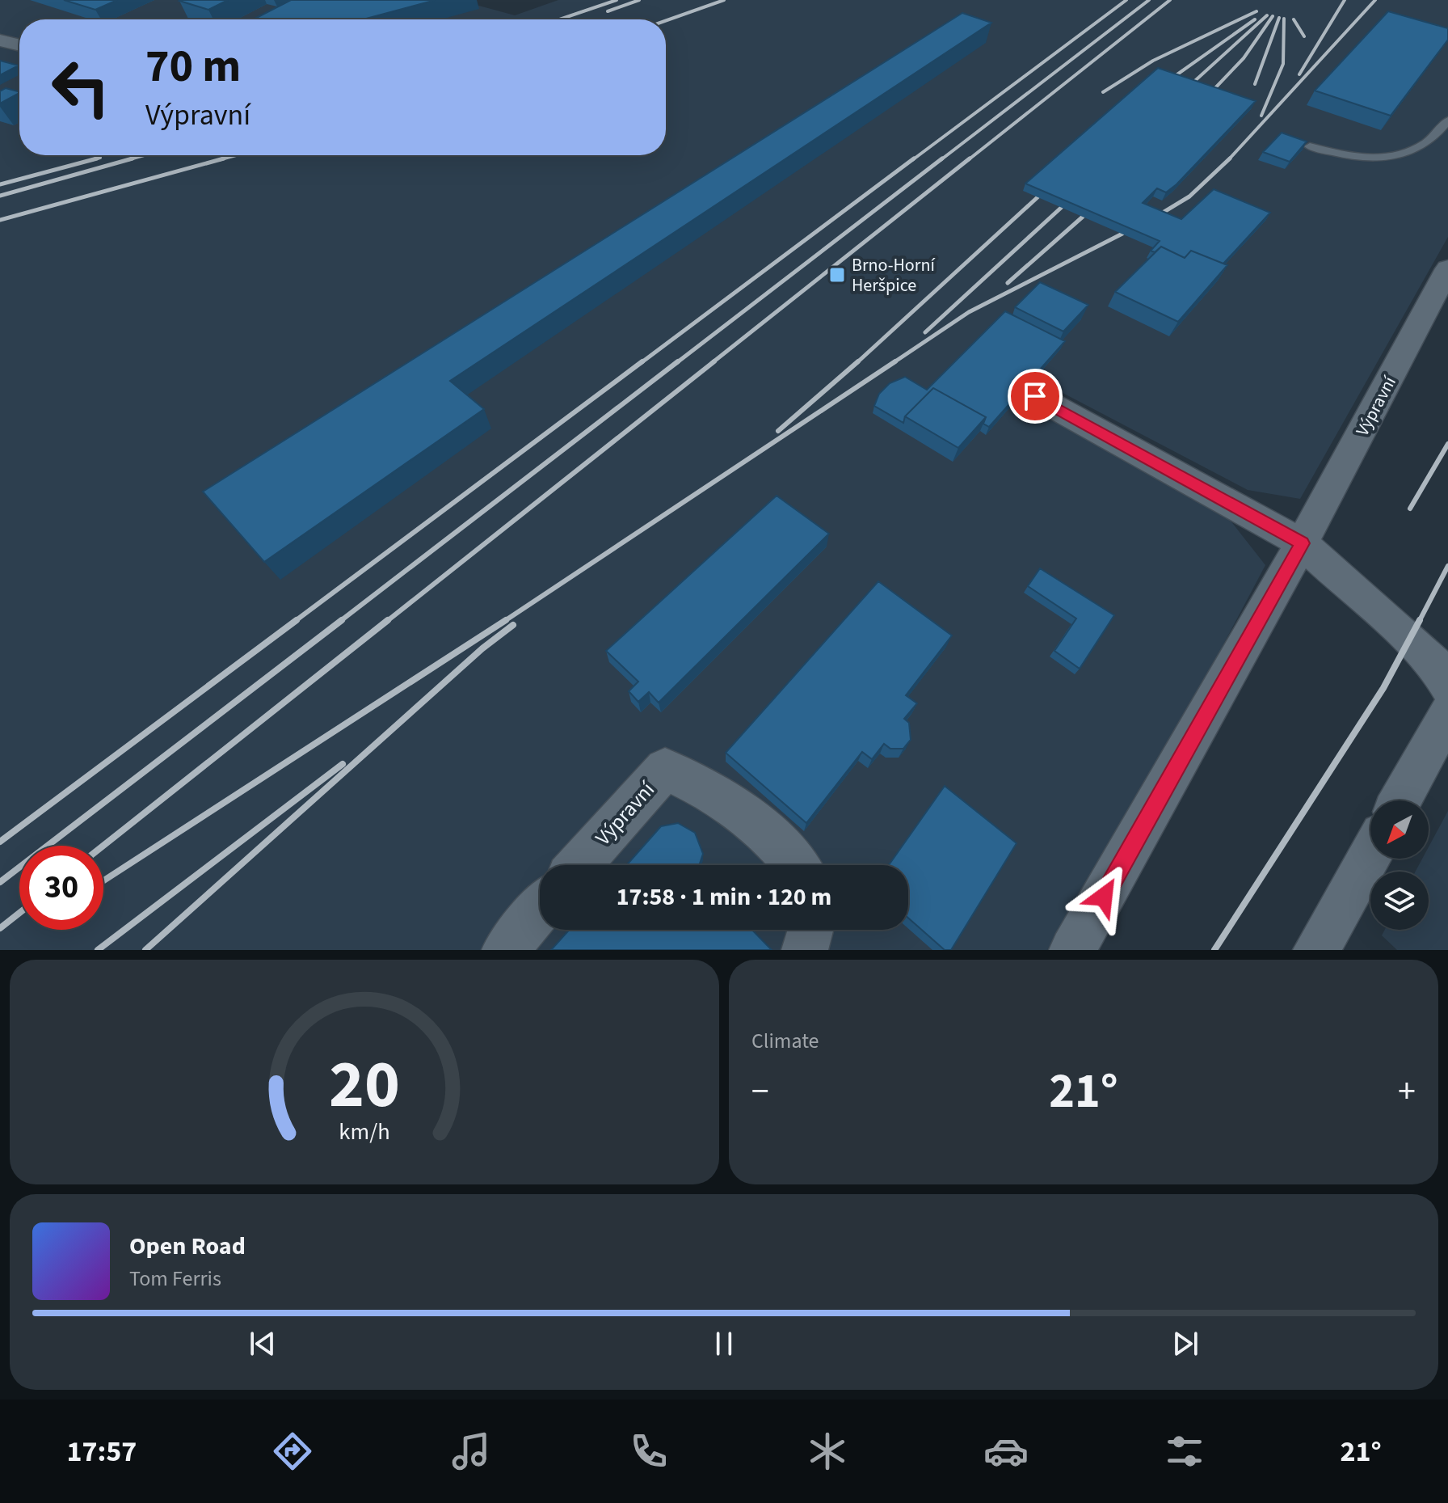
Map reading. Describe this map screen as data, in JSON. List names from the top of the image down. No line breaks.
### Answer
{"streets":{"street":["Výpravní"]},"places":{"transit":["Brno-Horní Heršpice"]},"north":"bottom left","page":{"turn":["70 m","Výpravní"],"limit":"30","trip":"17:58 · 1 min · 120 m","tile":"Climate","heat":["−","21°","+"],"song":["Open Road","Tom Ferris"],"tabs":["17:57","21°"],"gauge":["20","km/h"]}}
